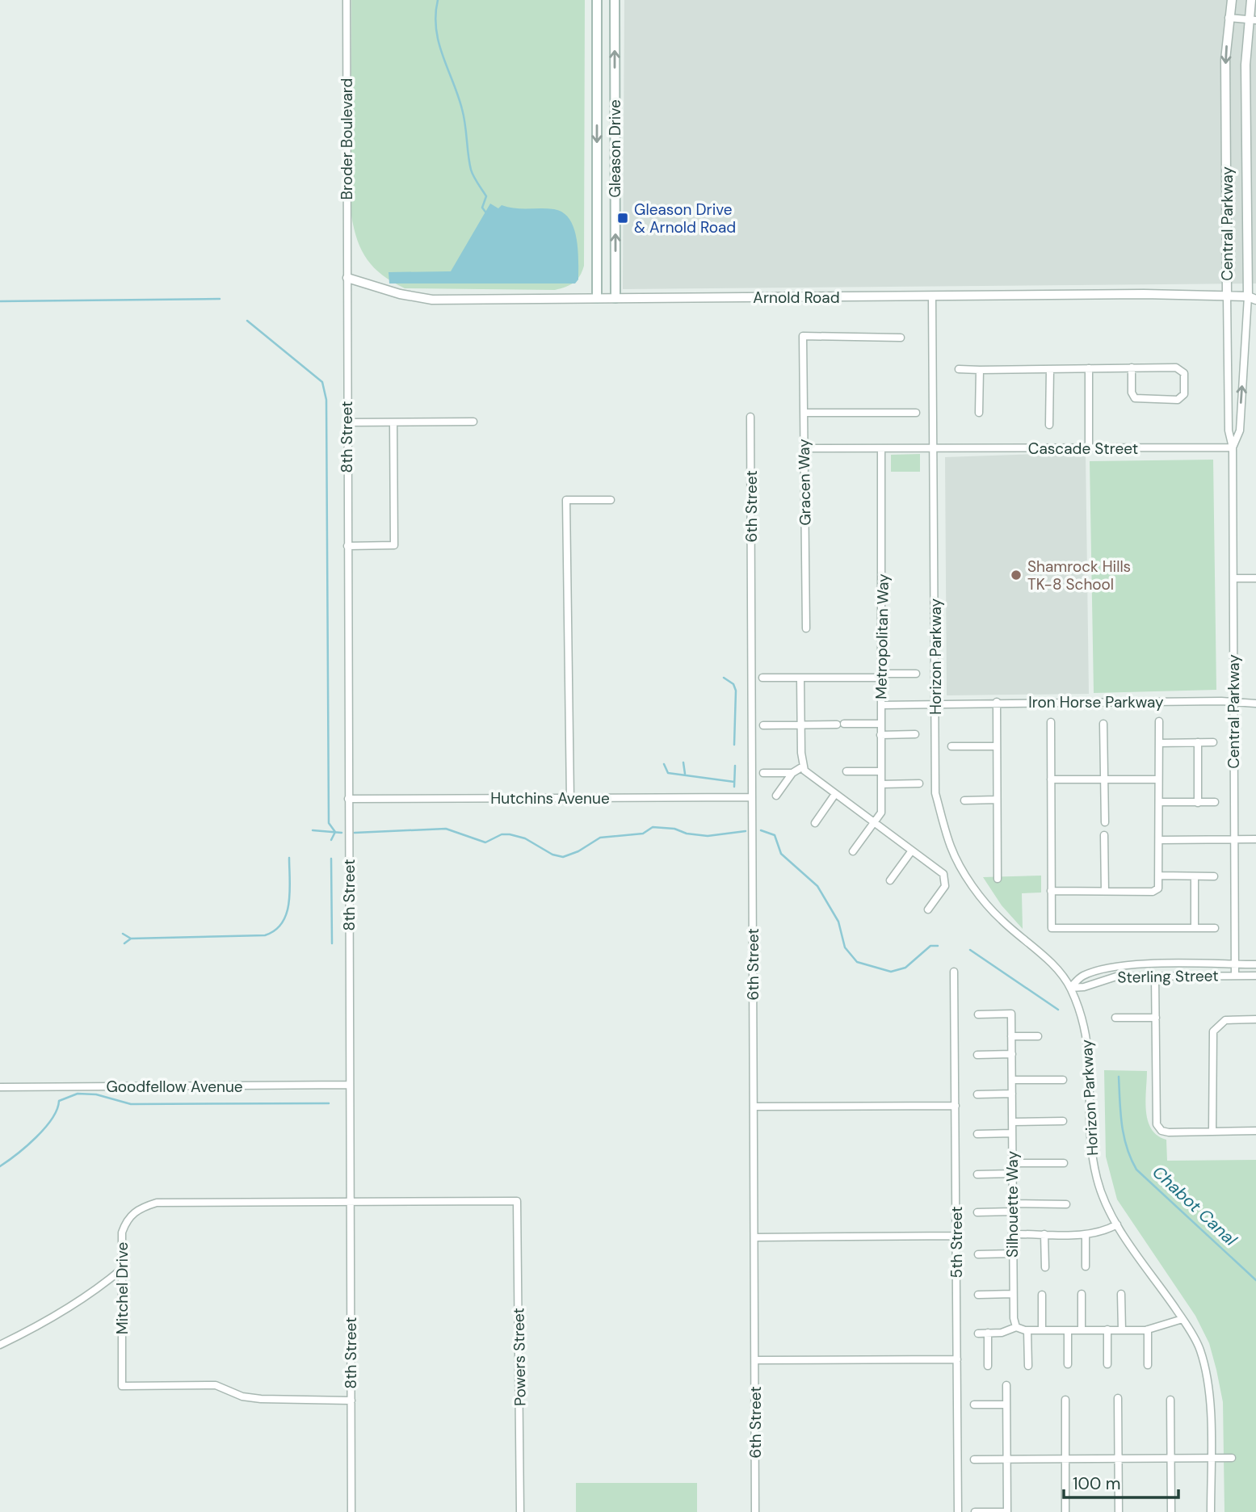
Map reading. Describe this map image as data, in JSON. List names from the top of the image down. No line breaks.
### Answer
{"streets":{"main road":["Gleason Drive"],"street":["Broder Boulevard","Central Parkway","Arnold Road","8th Street","Cascade Street","Gracen Way","6th Street","Metropolitan Way","Horizon Parkway","Iron Horse Parkway","Hutchins Avenue","Sterling Street","Goodfellow Avenue","Silhouette Way","5th Street","Mitchel Drive","Powers Street"]},"crossings":[["Broder Boulevard","Arnold Road"],["Broder Boulevard","8th Street"],["Gleason Drive","Arnold Road"],["Central Parkway","Arnold Road"],["Central Parkway","Cascade Street"],["Central Parkway","Iron Horse Parkway"],["Central Parkway","Sterling Street"],["Arnold Road","8th Street"],["Arnold Road","Horizon Parkway"],["8th Street","Hutchins Avenue"],["8th Street","Goodfellow Avenue"],["8th Street","Mitchel Drive"],["Cascade Street","Gracen Way"],["Cascade Street","Metropolitan Way"],["Cascade Street","Horizon Parkway"],["6th Street","Hutchins Avenue"],["Metropolitan Way","Iron Horse Parkway"],["Horizon Parkway","Iron Horse Parkway"],["Horizon Parkway","Sterling Street"],["Mitchel Drive","Powers Street"]],"water":["Chabot Canal"],"places":{"transit":["Gleason Drive & Arnold Road"],"other":["Shamrock Hills TK-8 School"]},"scale_bar":"100 m"}
